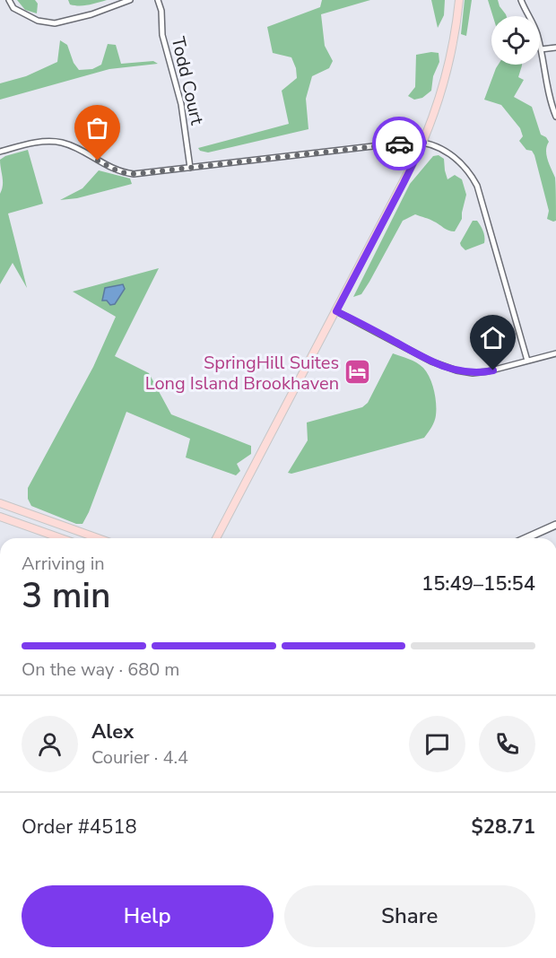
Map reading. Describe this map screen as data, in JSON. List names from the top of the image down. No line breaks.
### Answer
{"streets":{"street":["Todd Court"]},"places":{"hotel":["SpringHill Suites Long Island Brookhaven"]},"page":{"heading":["3 min","Arriving in","15:49–15:54"],"panel":["Alex","Courier · 4.4","Order #4518","$28.71"],"bar":"On the way · 680 m","buttons":["Help","Share"]}}
